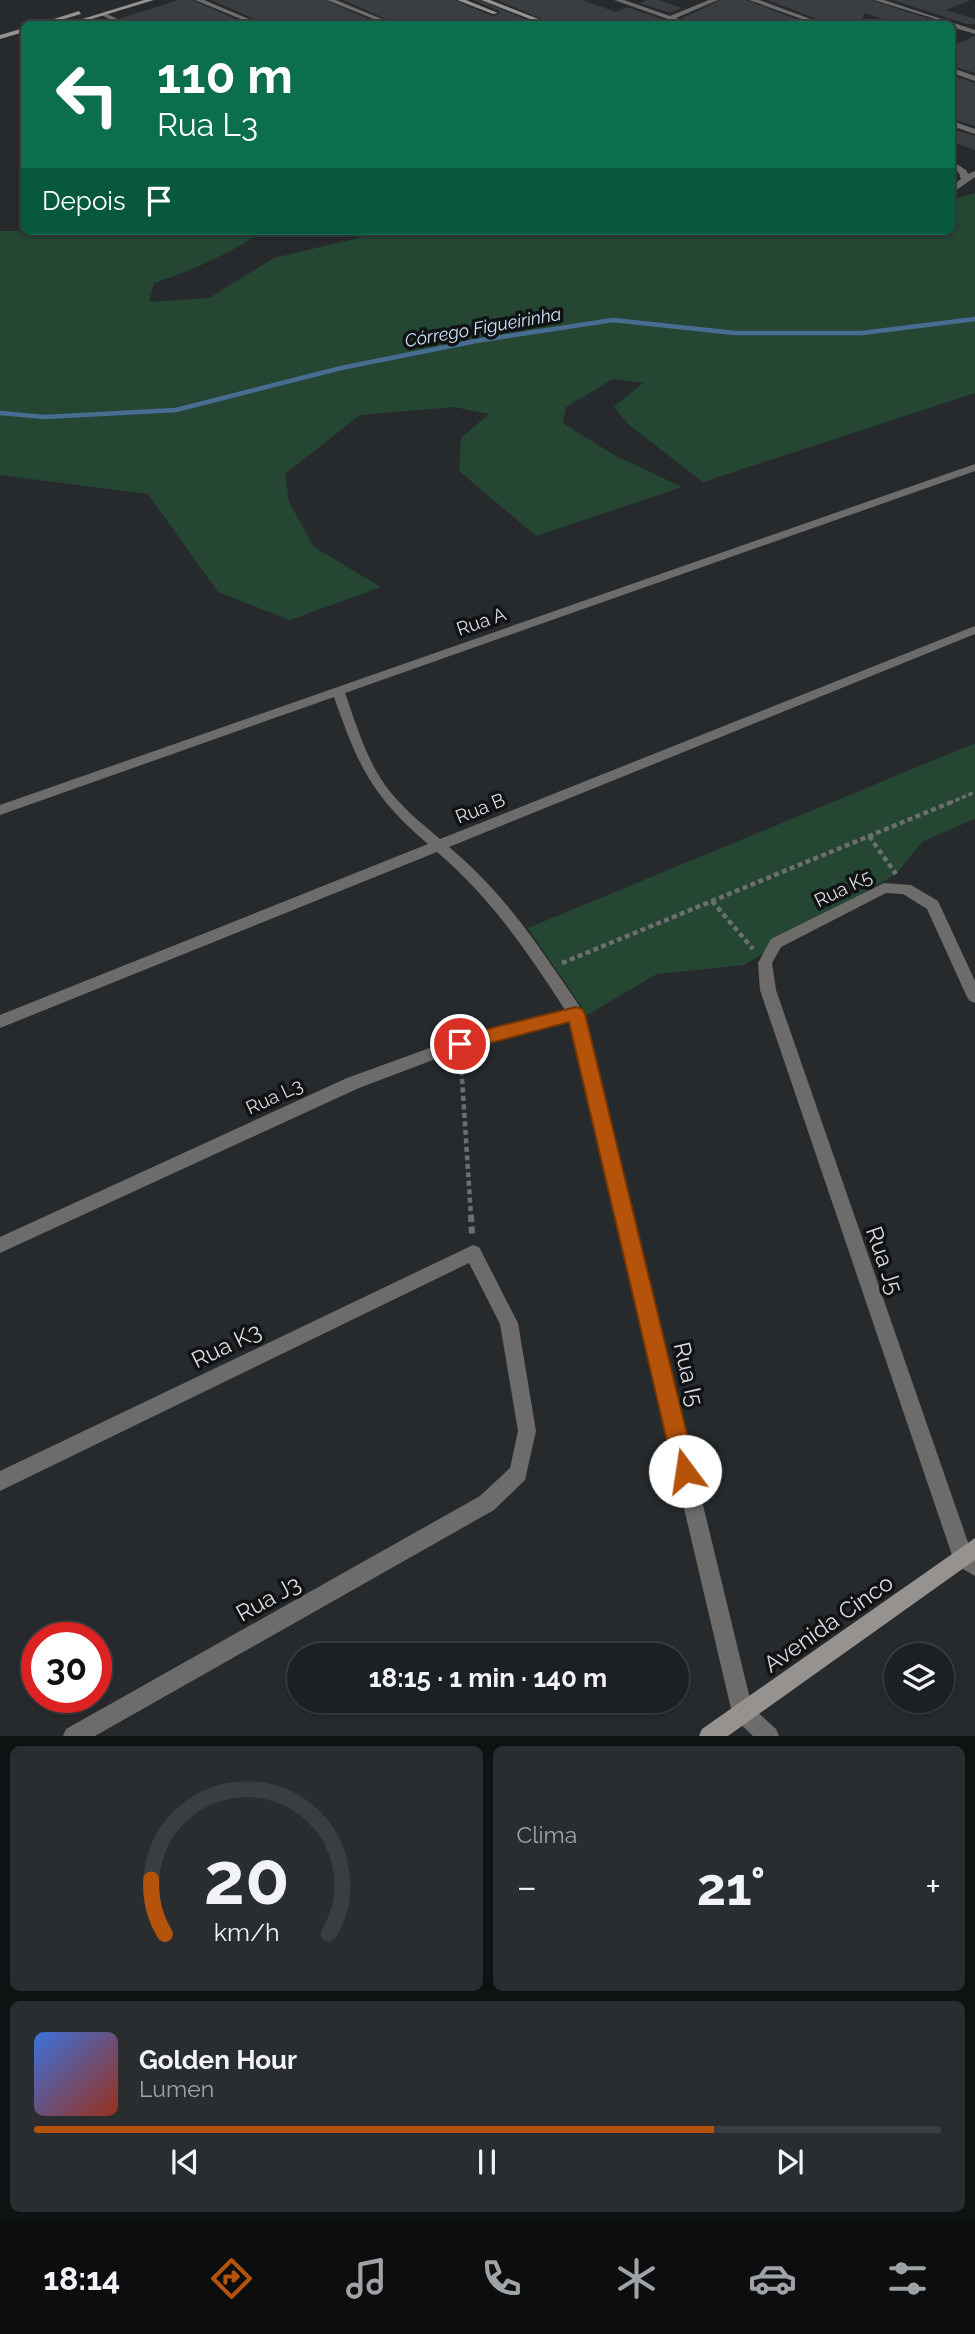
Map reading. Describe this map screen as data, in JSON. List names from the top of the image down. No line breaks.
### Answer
{"streets":{"street":["Rua A","Rua B","Rua K5","Rua L3","Rua J5","Rua K3","Rua I5","Rua J3","Avenida Cinco"]},"crossings":[["Rua A","Rua I5"],["Rua B","Rua I5"],["Rua K5","Rua J5"],["Rua L3","Rua I5"],["Rua J5","Avenida Cinco"],["Rua K3","Rua J3"],["Rua I5","Avenida Cinco"]],"water":["Córrego Figueirinha"],"page":{"turn":["110 m","Rua L3"],"then":"Depois","limit":"30","trip":"18:15 · 1 min · 140 m","tile":"Clima","heat":["−","21°","+"],"song":["Golden Hour","Lumen"],"tabs":"18:14","gauge":["20","km/h"]}}
